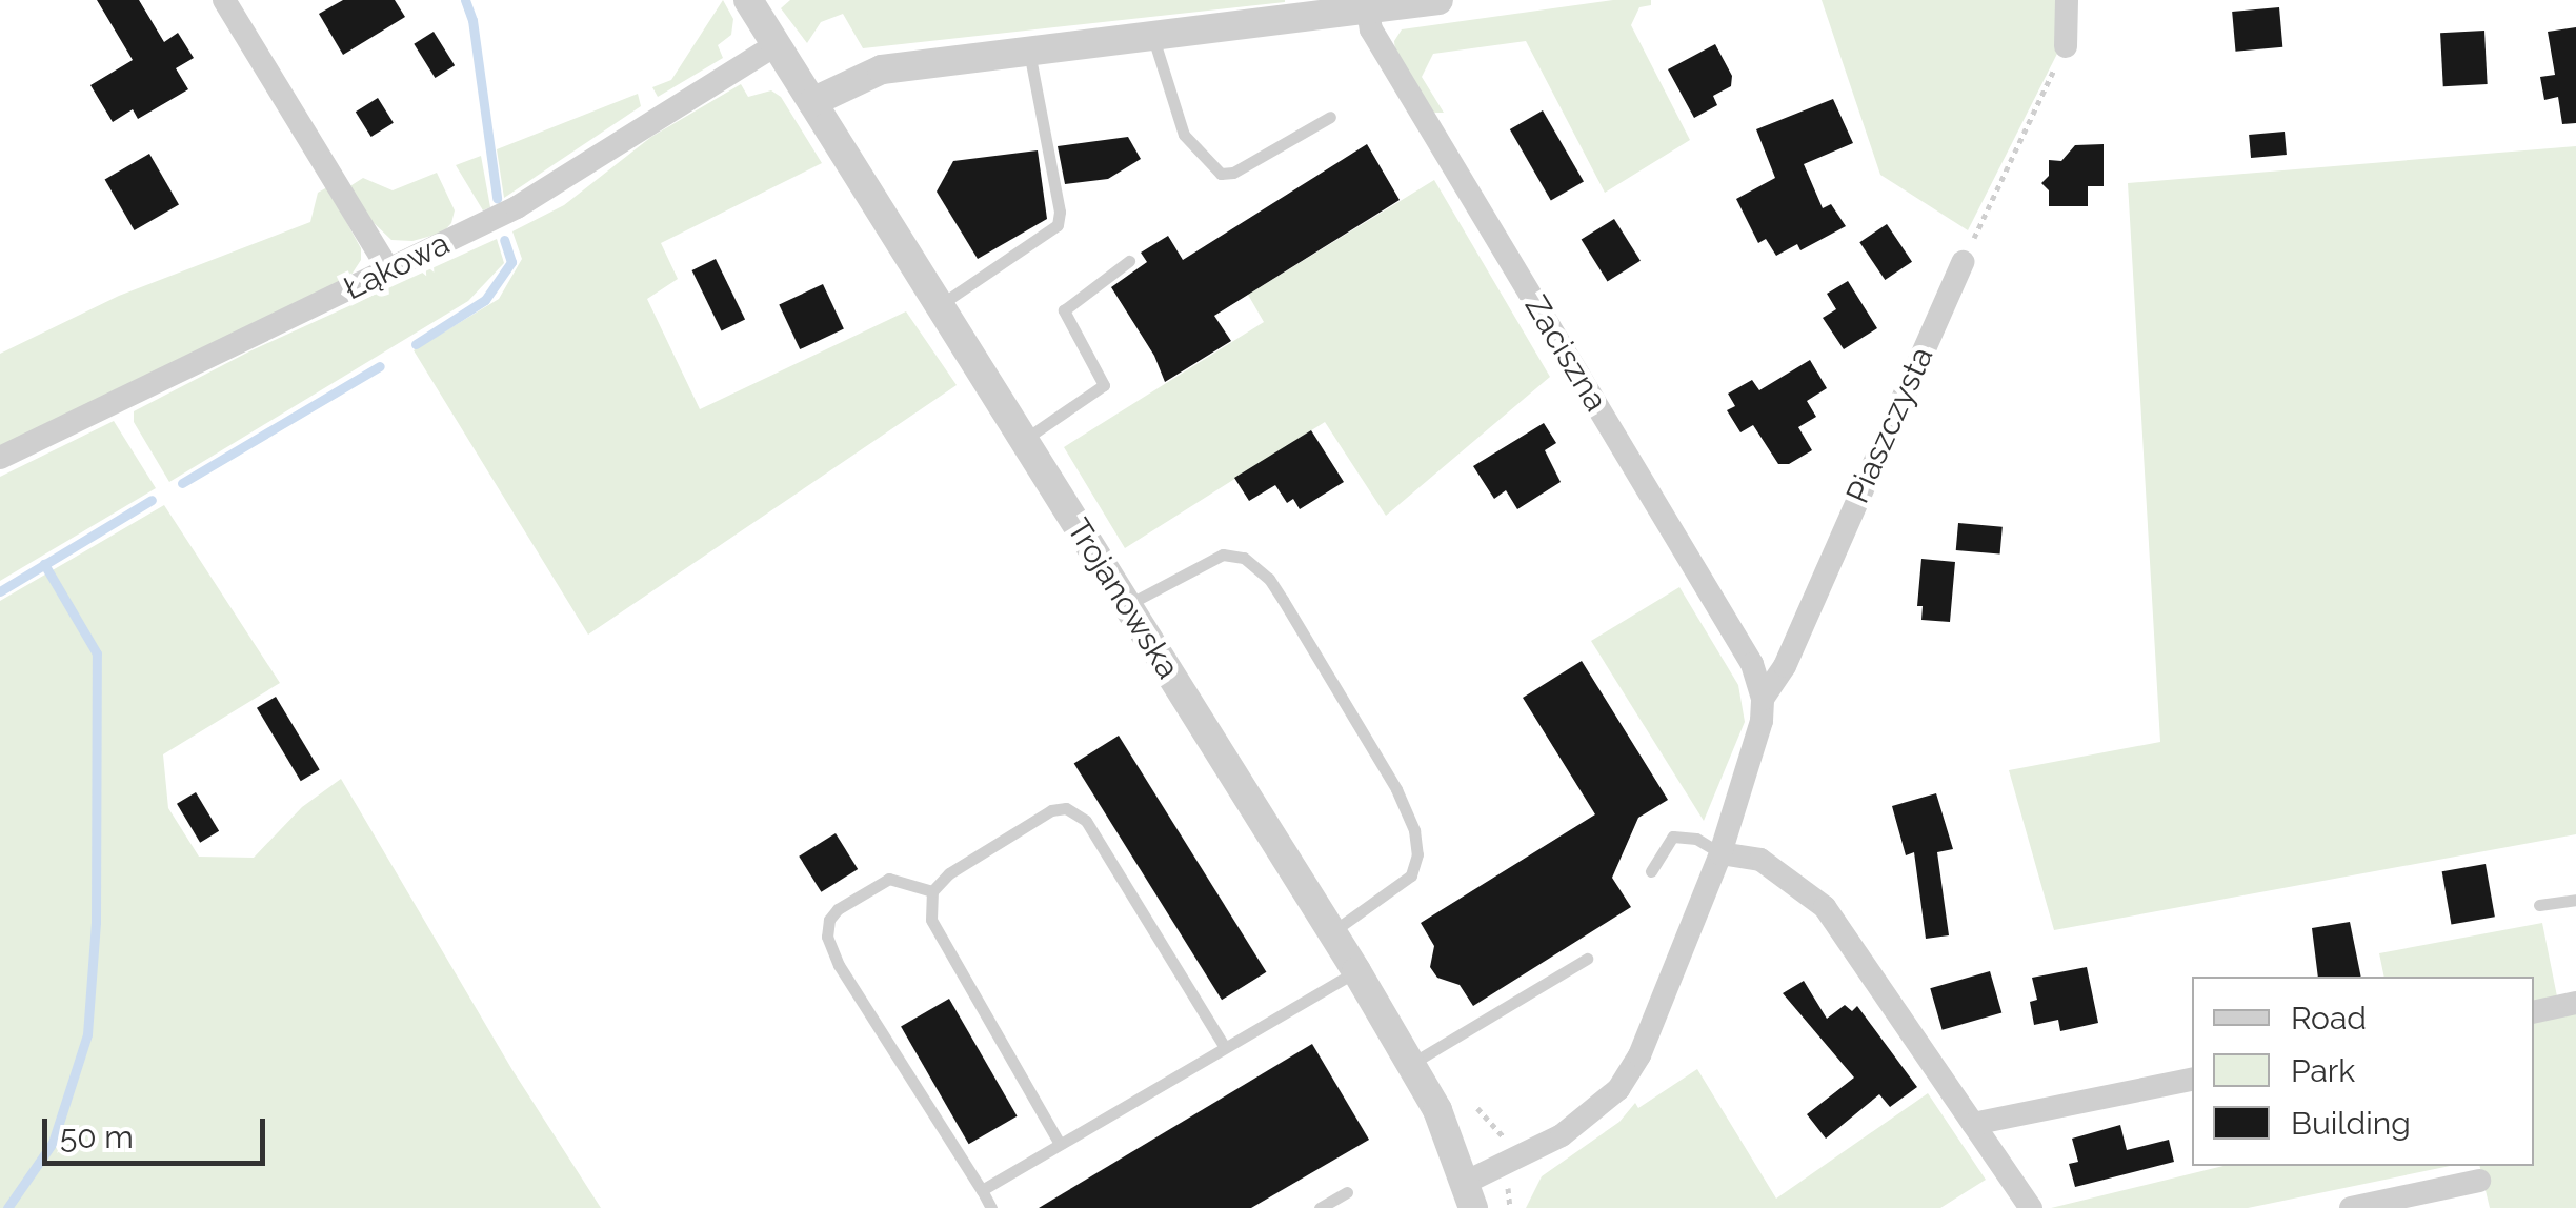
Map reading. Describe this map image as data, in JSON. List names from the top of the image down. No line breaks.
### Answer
{"streets":{"street":["Łąkowa","Zaciszna","Piaszczysta","Trojanowska"]},"crossings":[["Łąkowa","Trojanowska"],["Zaciszna","Piaszczysta"],["Piaszczysta","Trojanowska"]],"legend":["Road","Park","Building"],"scale_bar":"50 m"}
